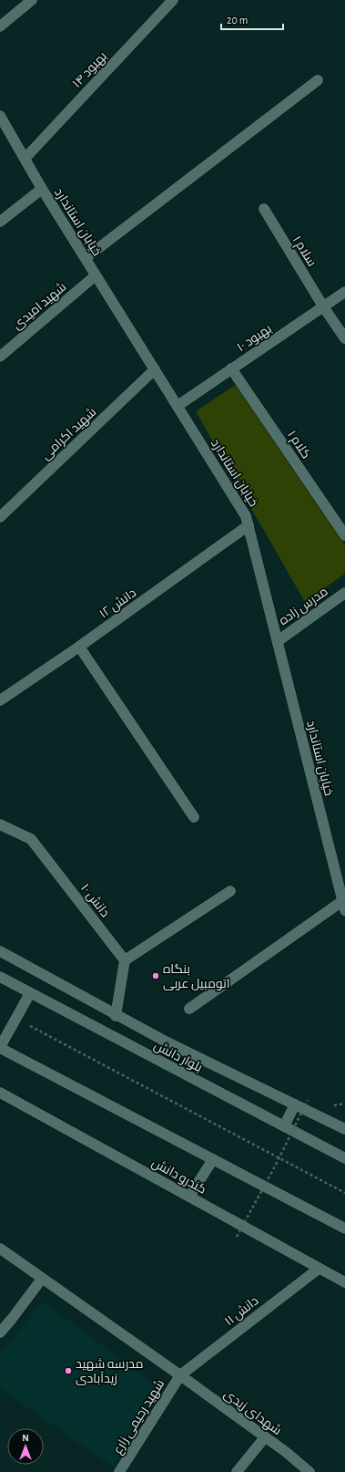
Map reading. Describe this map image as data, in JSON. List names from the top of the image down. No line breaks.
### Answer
{"streets":{"street":["بهبود ۱۴","خیابان استاندارد","سلام ۱","شهید امیدی","بهبود ۱۰","شهید اکرامی","کلام ۱","دانش ۱۲","مدرس زاده","دانش ۱۰","بلوار دانش","کندرو دانش","دانش ۱۱","شهدای زیدی","شهید رحیمی زارع"]},"crossings":[["بهبود ۱۴","خیابان استاندارد"],["خیابان استاندارد","شهید امیدی"],["خیابان استاندارد","بهبود ۱۰"],["خیابان استاندارد","شهید اکرامی"],["خیابان استاندارد","دانش ۱۲"],["خیابان استاندارد","مدرس زاده"],["سلام ۱","بهبود ۱۰"],["بهبود ۱۰","کلام ۱"],["کندرو دانش","دانش ۱۱"],["دانش ۱۱","شهدای زیدی"],["دانش ۱۱","شهید رحیمی زارع"],["شهدای زیدی","شهید رحیمی زارع"]],"places":["بنگاه اتومبیل عربی","مدرسه شهید زیدآبادی"],"scale_bar":"20 m","north":"top"}
